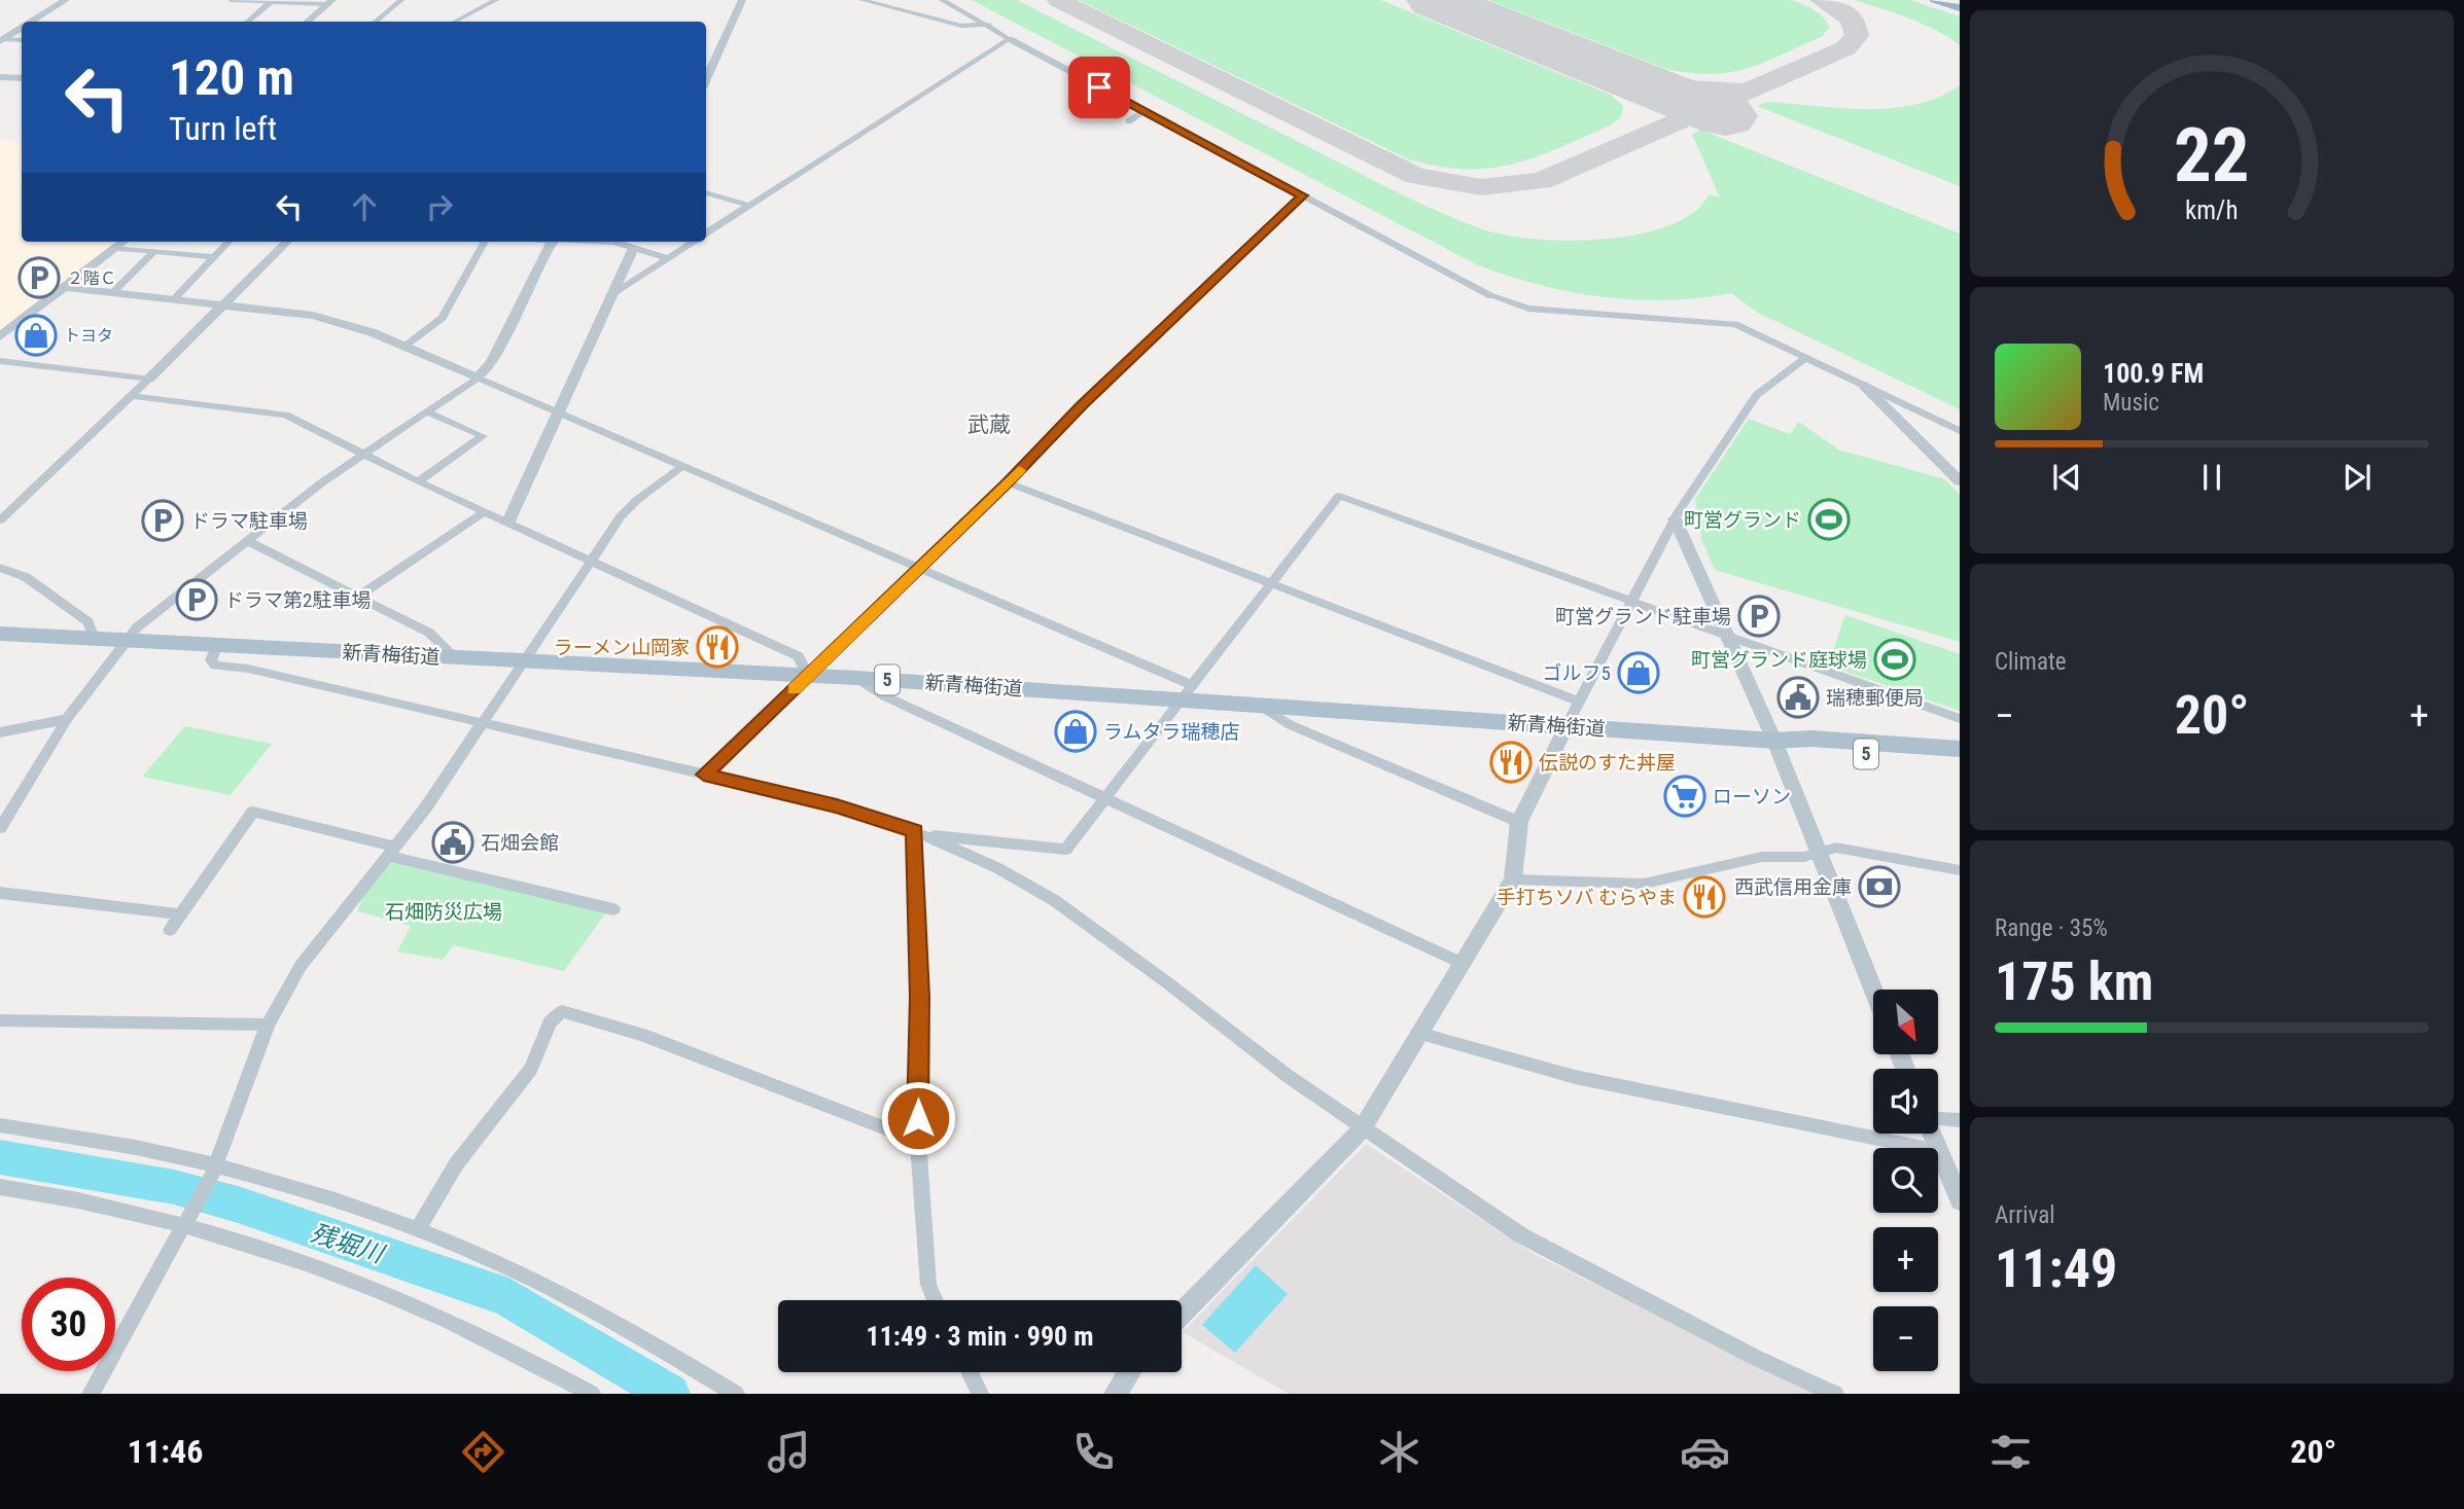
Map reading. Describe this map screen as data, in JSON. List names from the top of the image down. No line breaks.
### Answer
{"streets":{"main road":["新青梅街道","5"]},"districts":["武蔵"],"water":["残堀川"],"parks":["石畑防災広場"],"places":{"parking":["２階Ｃ","ドラマ駐車場","ドラマ第2駐車場","町営グランド駐車場"],"shop":["トヨタ","ゴルフ5","ラムタラ瑞穂店"],"sports":["町営グランド","町営グランド庭球場"],"restaurant":["ラーメン山岡家","伝説のすた丼屋","手打ちソバ むらやま"],"public building":["瑞穂郵便局","石畑会館"],"supermarket":["ローソン"],"bank":["西武信用金庫"]},"north":"bottom right","page":{"turn":["120 m","Turn left"],"song":["100.9 FM","Music"],"tile":["Climate",["Range · 35%","175 km"],["Arrival","11:49"]],"heat":["−","20°","+"],"map_buttons":["+","−"],"limit":"30","trip":"11:49 · 3 min · 990 m","tabs":["11:46","20°"],"gauge":["22","km/h"]}}
